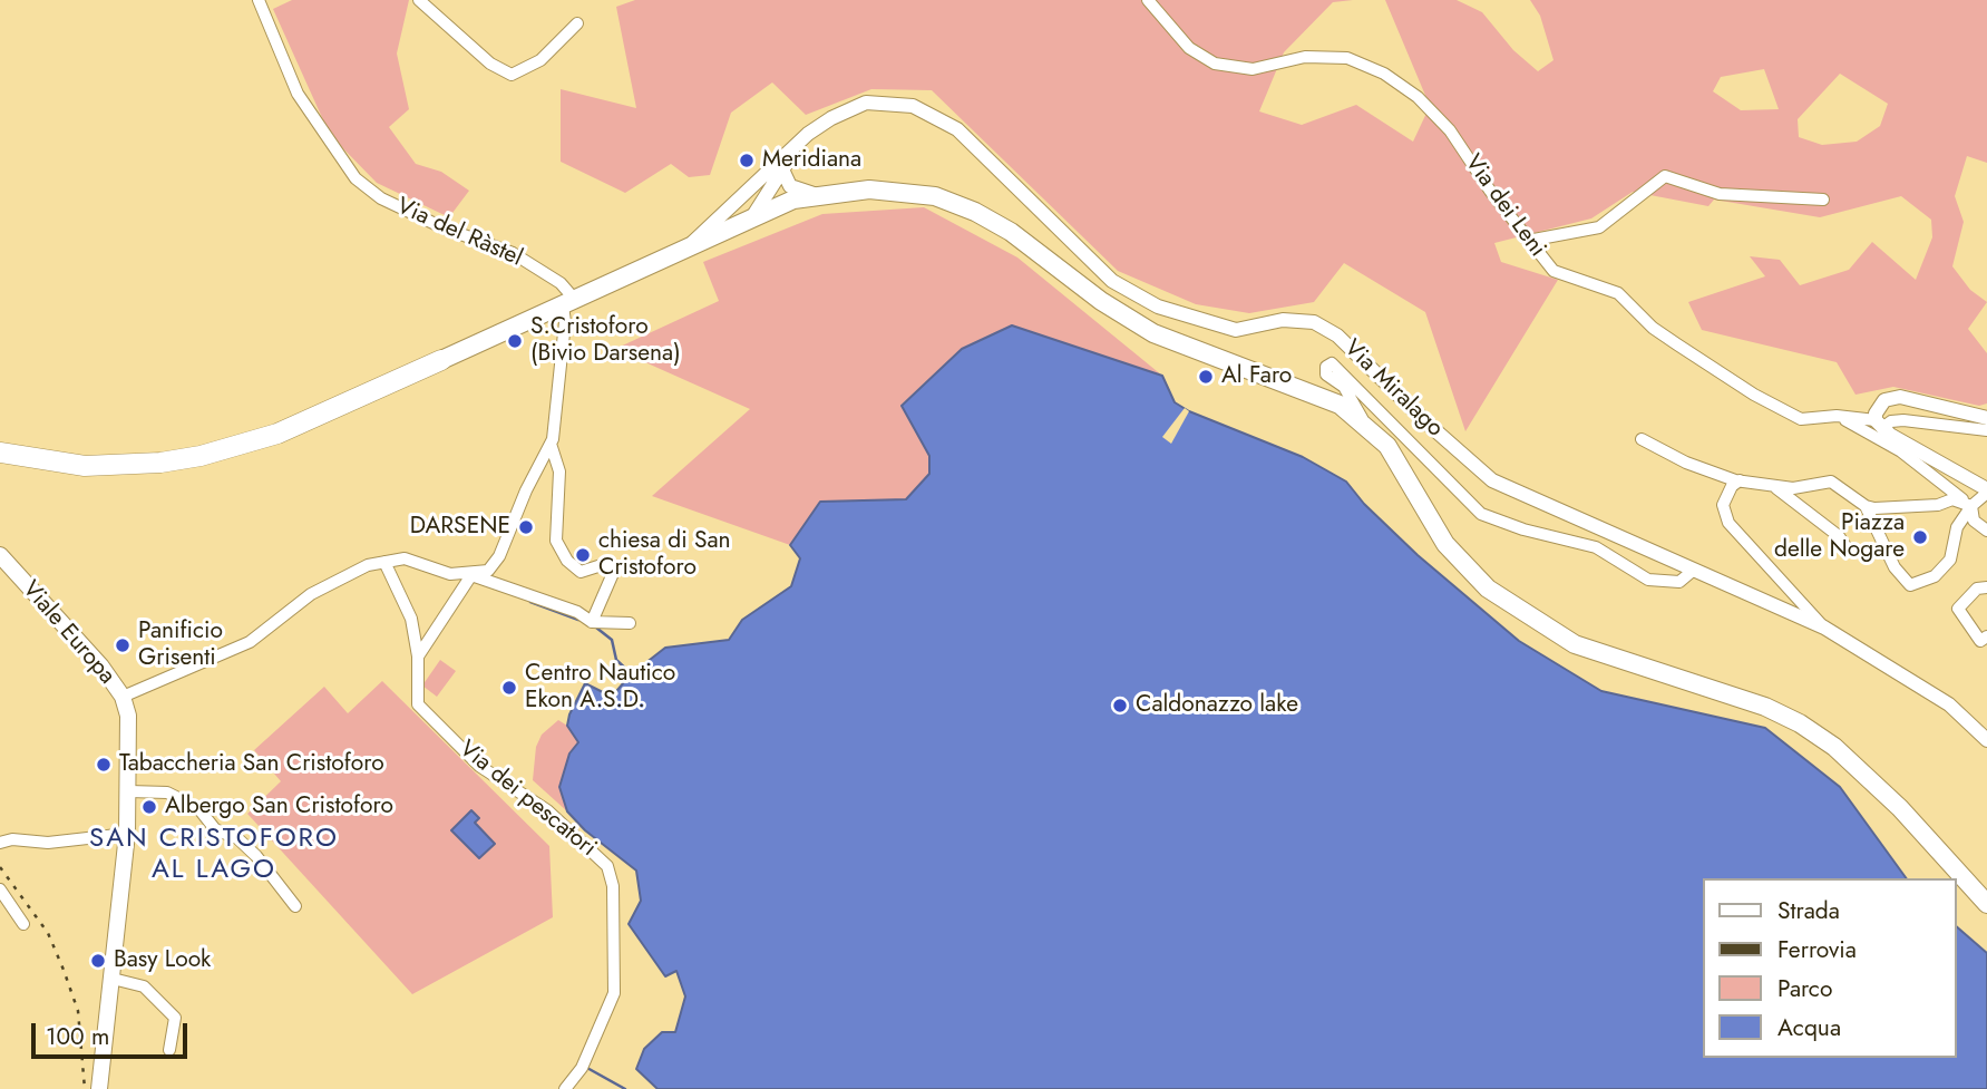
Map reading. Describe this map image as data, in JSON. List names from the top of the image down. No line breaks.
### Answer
{"streets":{"main road":["Viale Europa"],"street":["Via dei Leni","Via del Ràstel","Via Miralago","Via dei pescatori"]},"districts":["SAN CRISTOFORO AL LAGO"],"places":["Meridiana","S.Cristoforo (Bivio Darsena)","Al Faro","DARSENE","Piazza delle Nogare","chiesa di San Cristoforo","Panificio Grisenti","Centro Nautico Ekon A.S.D.","Caldonazzo lake","Tabaccheria San Cristoforo","Albergo San Cristoforo","Basy Look"],"legend":["Strada","Ferrovia","Parco","Acqua"],"scale_bar":"100 m"}
